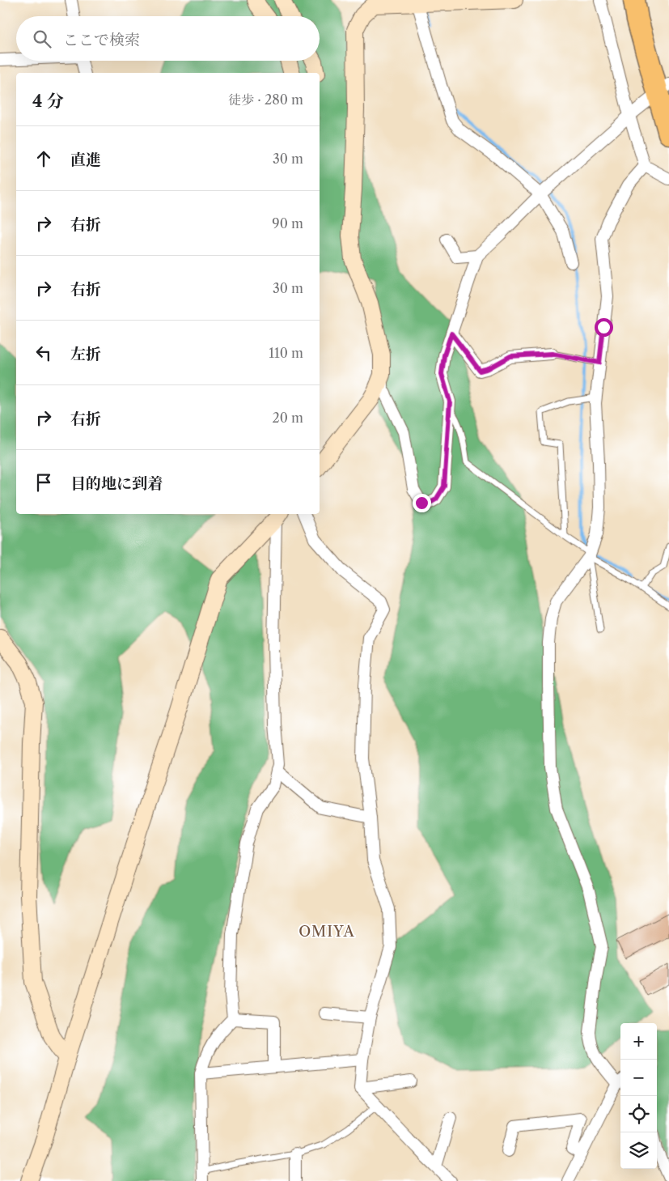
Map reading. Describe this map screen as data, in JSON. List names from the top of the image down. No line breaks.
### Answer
{"districts":["OMIYA"],"page":{"search":"ここで検索","heading":["4 分","徒歩 · 280 m"],"list":[["直進","30 m"],["右折","90 m"],["右折","30 m"],["左折","110 m"],["右折","20 m"],"目的地に到着"],"map_buttons":["+","−"]}}
